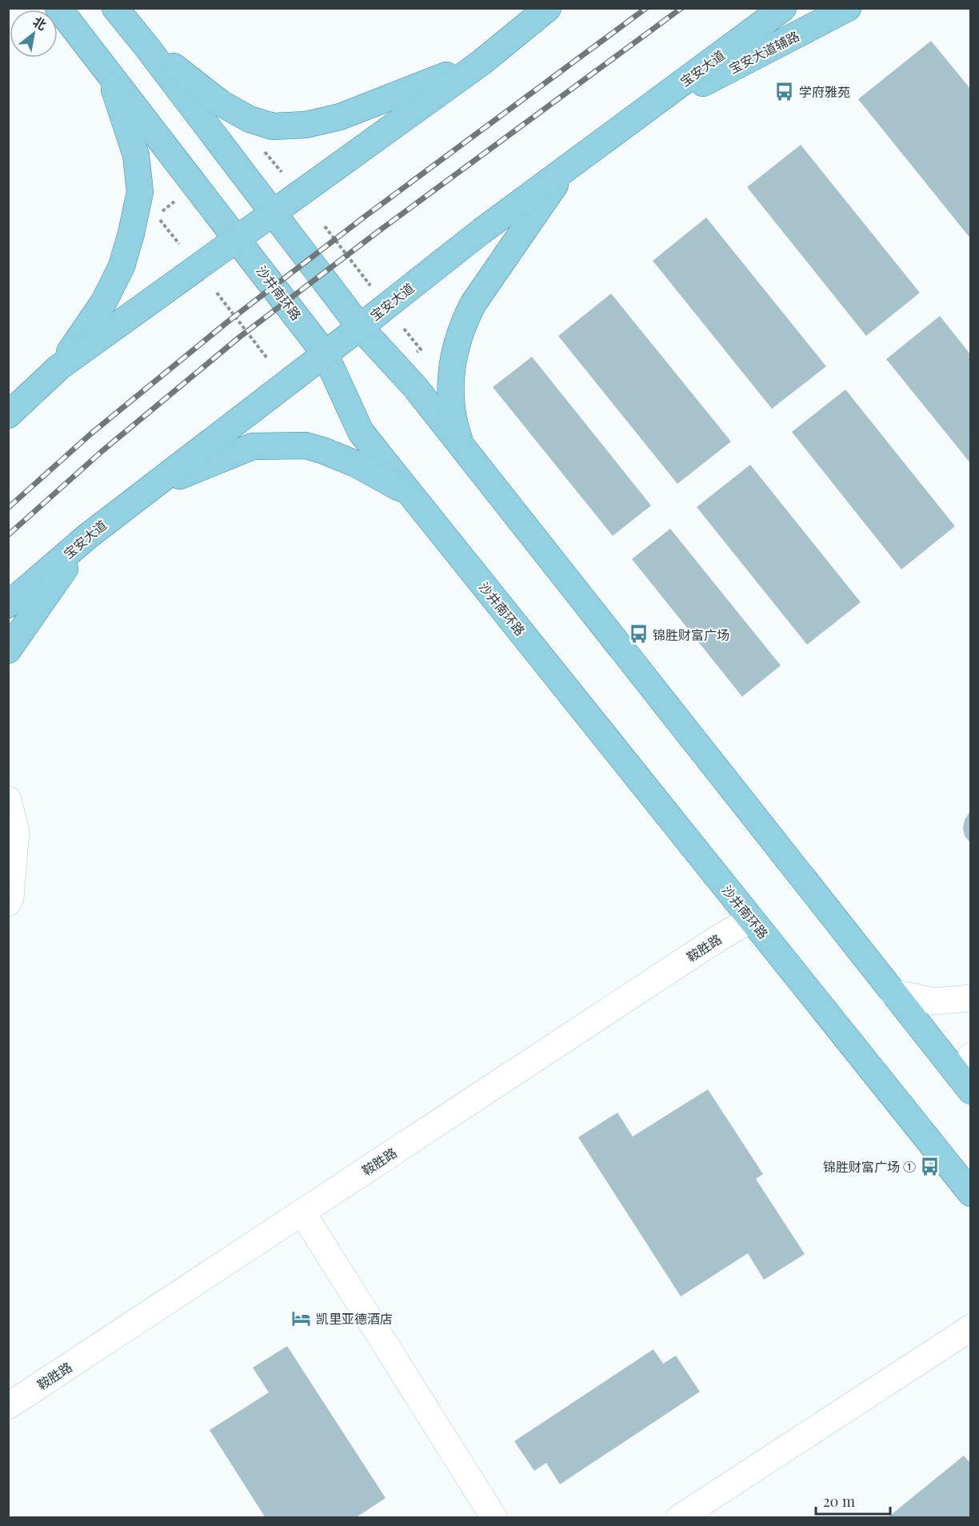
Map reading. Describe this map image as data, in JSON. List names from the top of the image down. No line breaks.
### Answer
{"streets":{"main road":["宝安大道辅路","宝安大道","沙井南环路"],"street":["鞍胜路"]},"crossings":[["宝安大道辅路","宝安大道"],["宝安大道","沙井南环路"],["沙井南环路","鞍胜路"]],"places":{"bus stop":["学府雅苑","锦胜财富广场","锦胜财富广场 ①"],"hotel":["凯里亚德酒店"]},"scale_bar":"20 m","north":"top right"}
